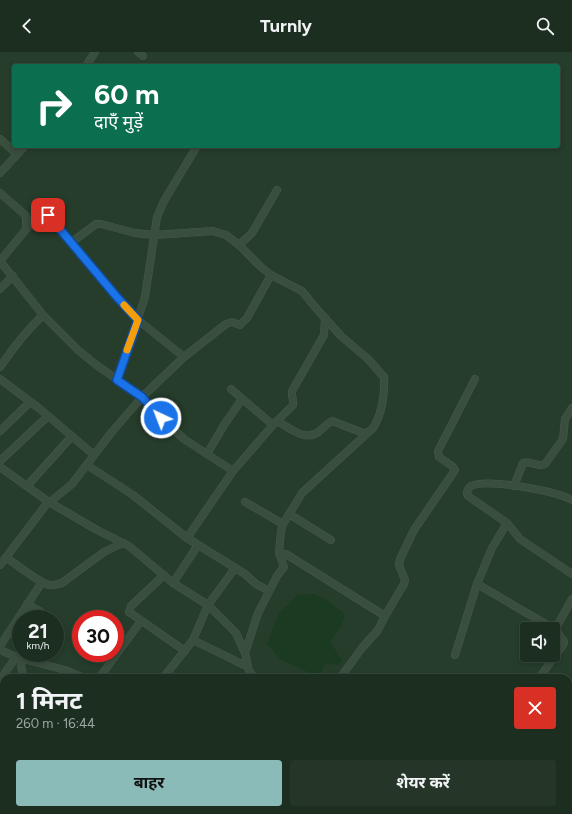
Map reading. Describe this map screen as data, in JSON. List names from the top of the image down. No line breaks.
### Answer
{"page":{"header":"Turnly","turn":["60 m","दाएँ मुड़ें"],"speed":"21 km/h","limit":"30","heading":["1 मिनट","260 m · 16:44"],"buttons":["बाहर","शेयर करें"]}}
